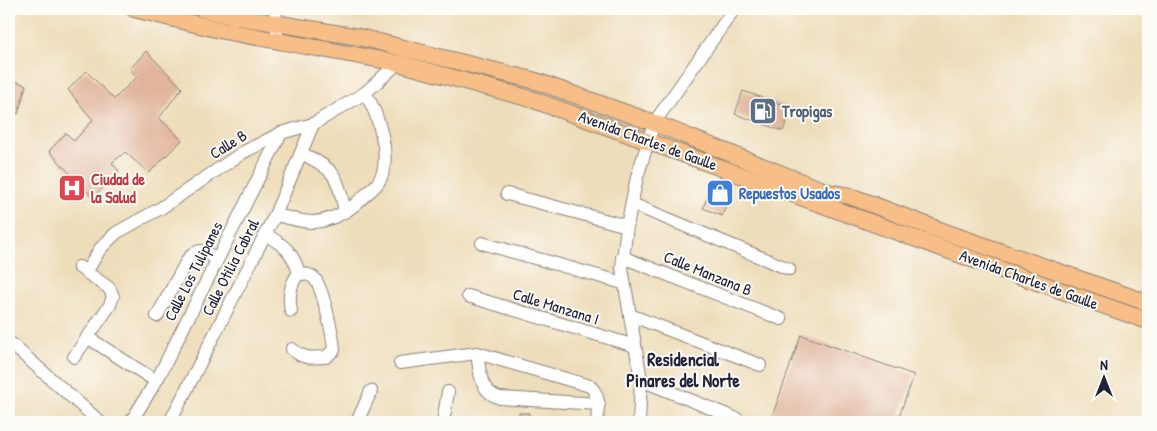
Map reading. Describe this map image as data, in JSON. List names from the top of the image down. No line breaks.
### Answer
{"streets":{"main road":["Avenida Charles de Gaulle"],"street":["Calle B","Calle Otilia Cabral","Calle Los Tulipanes","Calle Manzana B","Calle Manzana I"]},"crossings":[["Avenida Charles de Gaulle","Calle B"],["Calle B","Calle Otilia Cabral"],["Calle B","Calle Los Tulipanes"]],"districts":["Residencial Pinares del Norte"],"places":{"fuel station":["Tropigas"],"hospital":["Ciudad de la Salud"],"shop":["Repuestos Usados"]},"north":"top"}
